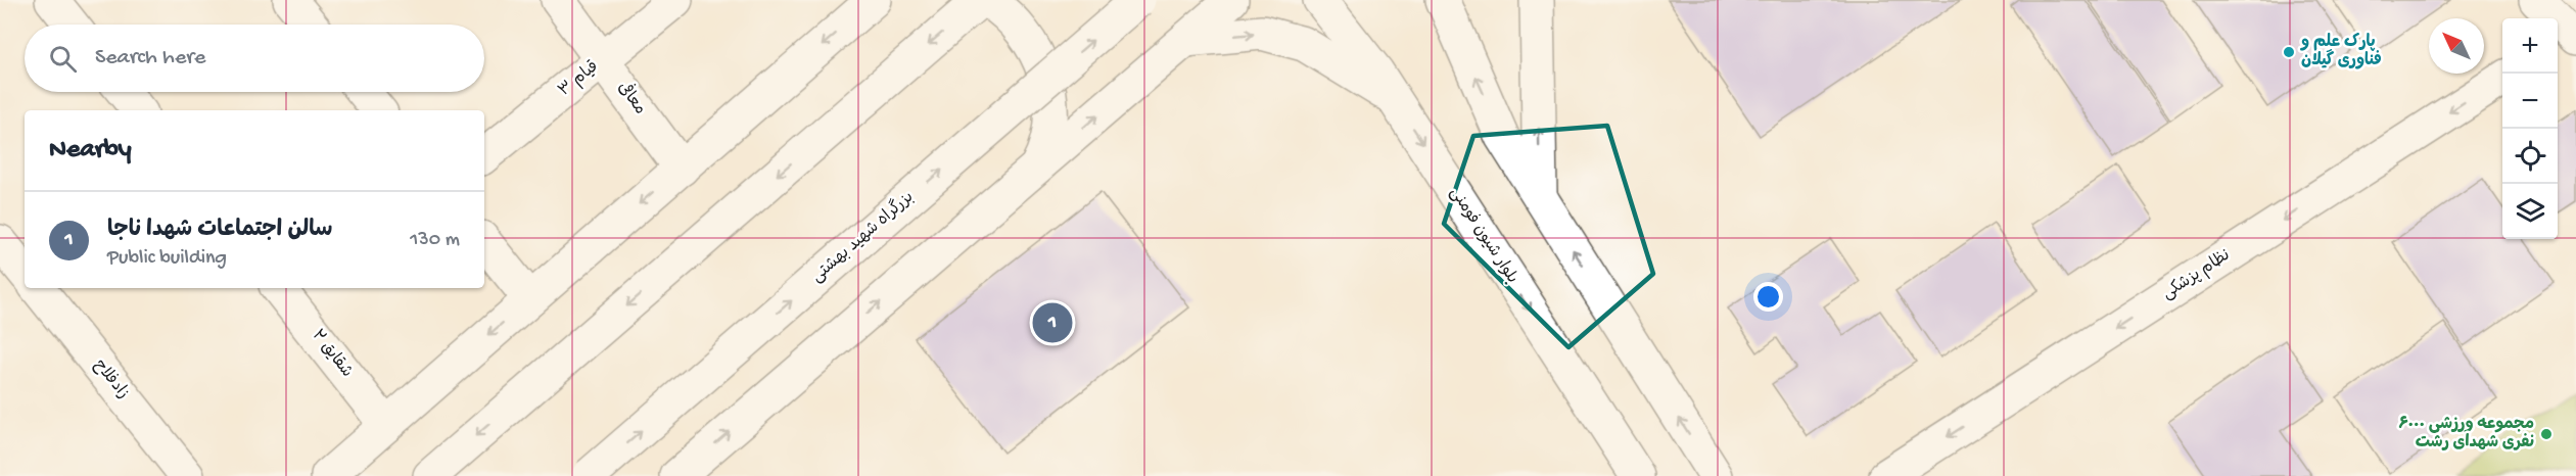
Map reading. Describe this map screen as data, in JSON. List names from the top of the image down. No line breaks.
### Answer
{"streets":{"main road":["قیام ۳","معافی","بلوار شیون فومنی","بزرگراه شهید بهشتی","نظام پزشکی","شقایق ۲","زادفلاح"]},"crossings":[["قیام ۳","معافی"]],"one_way":["نظام پزشکی"],"places":["پارک علم و فناوری گیلان","مجموعه ورزشی ۶۰۰۰ نفری شهدای رشت"],"north":"top left","page":{"map_buttons":["+","−"],"search":"Search here","heading":"Nearby","list":[{"mark":"1","name":"سالن اجتماعات شهدا ناجا","note":"Public building","value":"130 m"}],"pins":"1"}}
